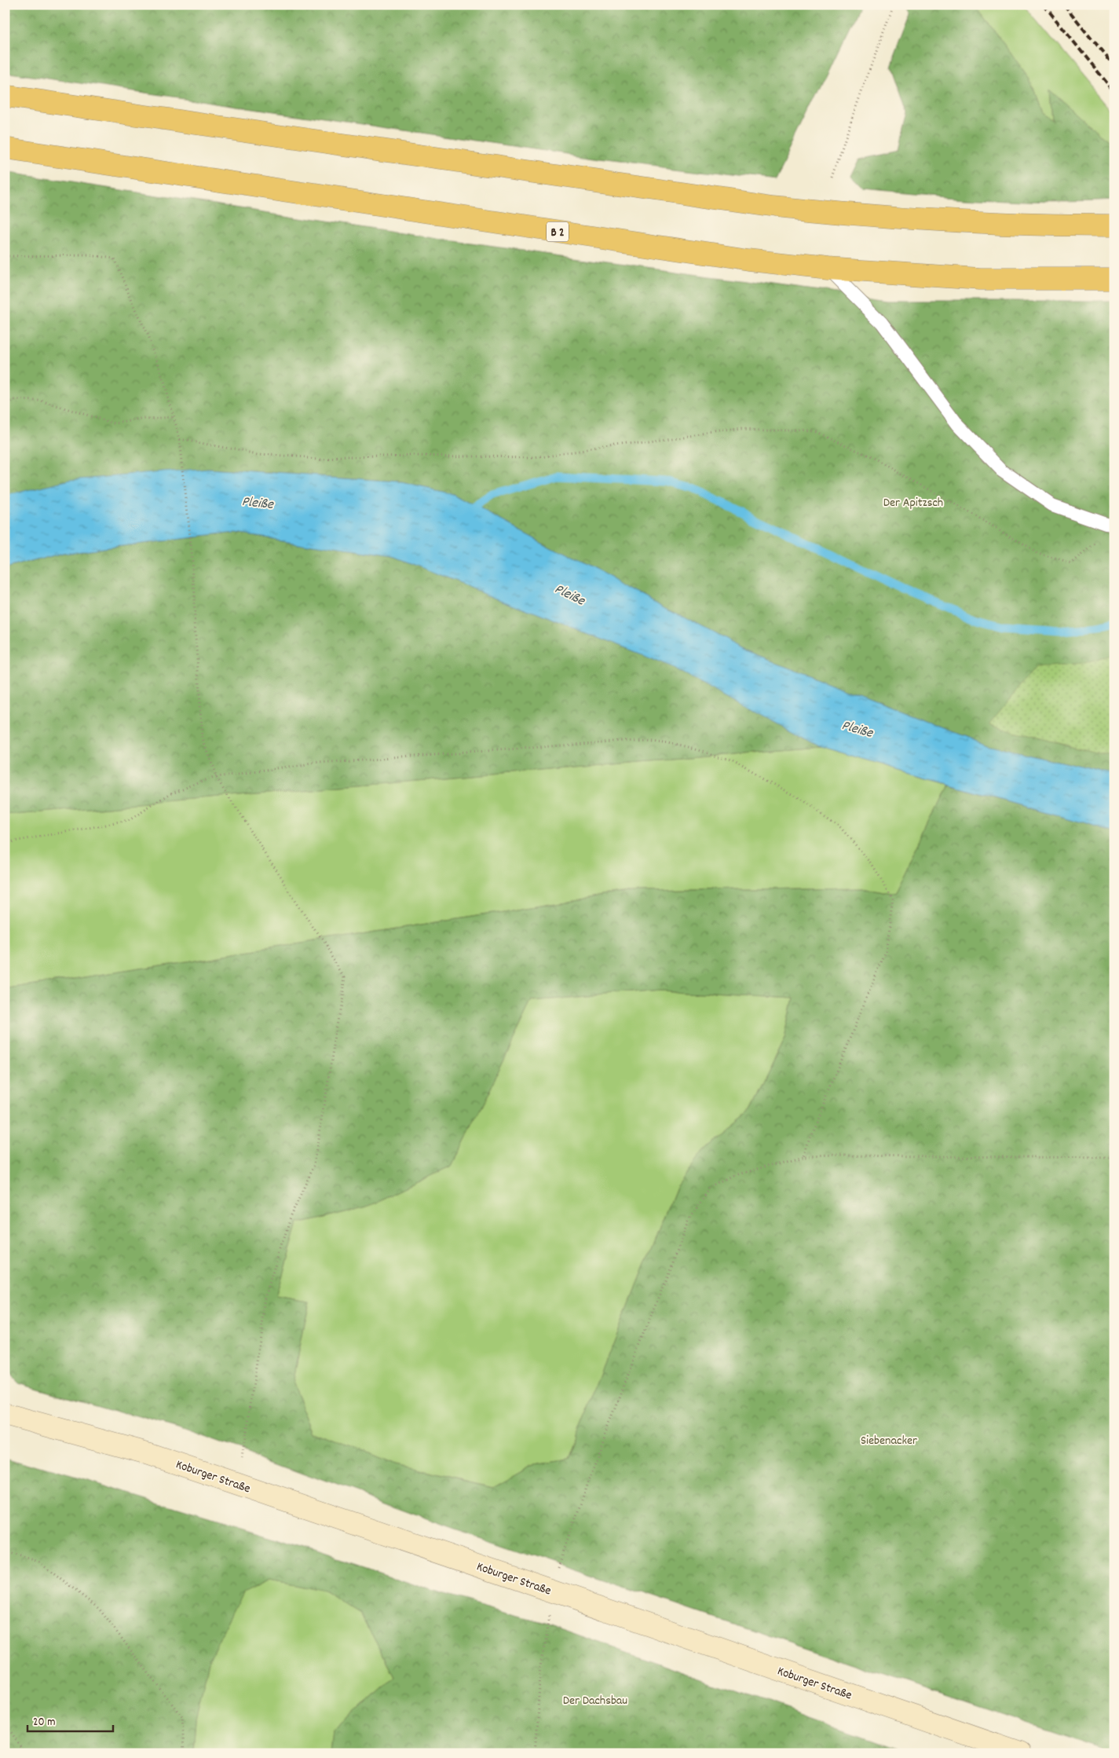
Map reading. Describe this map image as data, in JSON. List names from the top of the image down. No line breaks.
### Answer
{"streets":{"highway":["B 2"],"main road":["Koburger Straße"]},"water":["Pleiße"],"parks":["Der Apitzsch","Siebenacker","Der Dachsbau"],"scale_bar":"20 m"}
